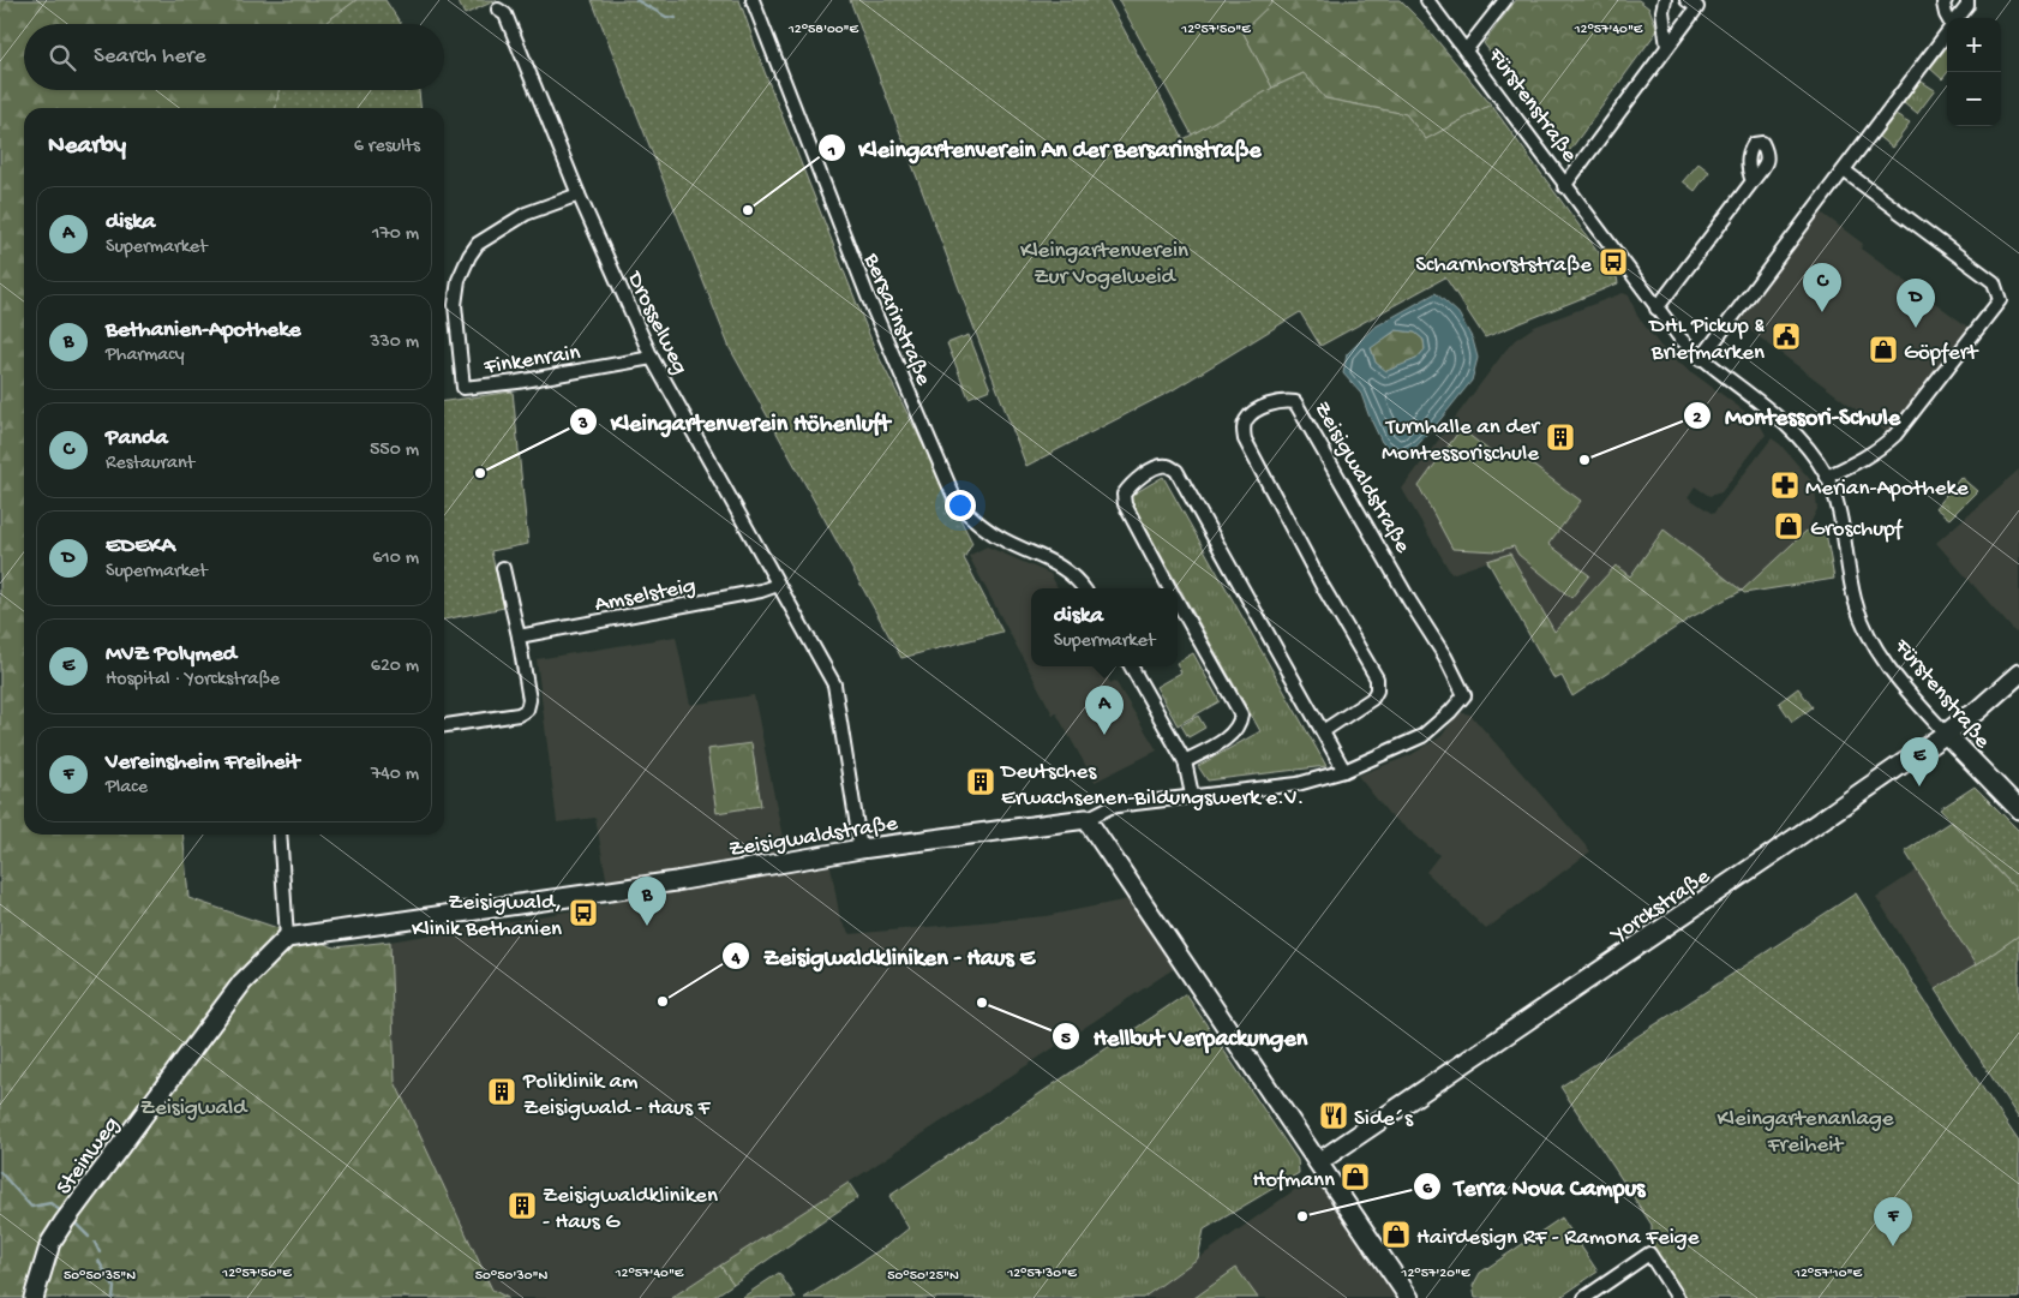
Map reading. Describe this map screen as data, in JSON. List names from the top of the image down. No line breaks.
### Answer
{"streets":{"street":["Fürstenstraße","Bersarinstraße","Drosselweg","Finkenrain","Zeisigwaldstraße","Amselsteig","Yorckstraße","Steinweg"]},"crossings":[["Fürstenstraße","Yorckstraße"],["Drosselweg","Finkenrain"],["Drosselweg","Zeisigwaldstraße"],["Drosselweg","Amselsteig"],["Zeisigwaldstraße","Steinweg"]],"parks":["Kleingartenverein Zur Vogelweid","Zeisigwald","Kleingartenanlage Freiheit"],"places":{"other":["Kleingartenverein An der Bersarinstraße","Montessori-Schule","Kleingartenverein Höhenluft","Zeisigwaldkliniken - Haus E","Hellbut Verpackungen","Terra Nova Campus"],"bus stop":["Scharnhorststraße","Zeisigwald, Klinik Bethanien"],"public building":["DHL Pickup & Briefmarken"],"shop":["Göpfert","Groschupf","Hofmann","Hairdesign RF - Ramona Feige"],"building":["Turnhalle an der Montessorischule","Deutsches Erwachsenen-Bildungswerk e.V.","Poliklinik am Zeisigwald - Haus F","Zeisigwaldkliniken - Haus G"],"pharmacy":["Merian-Apotheke"],"restaurant":["Side´s"]},"page":{"map_buttons":["+","−"],"search":"Search here","heading":["Nearby","6 results"],"list":[{"mark":"A","name":"diska","note":"Supermarket","value":"170 m"},{"mark":"B","name":"Bethanien-Apotheke","note":"Pharmacy","value":"330 m"},{"mark":"C","name":"Panda","note":"Restaurant","value":"550 m"},{"mark":"D","name":"EDEKA","note":"Supermarket","value":"610 m"},{"mark":"E","name":"MVZ Polymed","note":"Hospital · Yorckstraße","value":"620 m"},{"mark":"F","name":"Vereinsheim Freiheit","note":"Place","value":"740 m"}],"pins":["C","D","A","E","B","F"],"popup":["diska","Supermarket"]},"coordinates":["12°58'00\"E","12°57'50\"E","12°57'40\"E","12°57'30\"E","12°57'20\"E","12°57'10\"E","50°50'35\"N","50°50'30\"N","50°50'25\"N"]}
